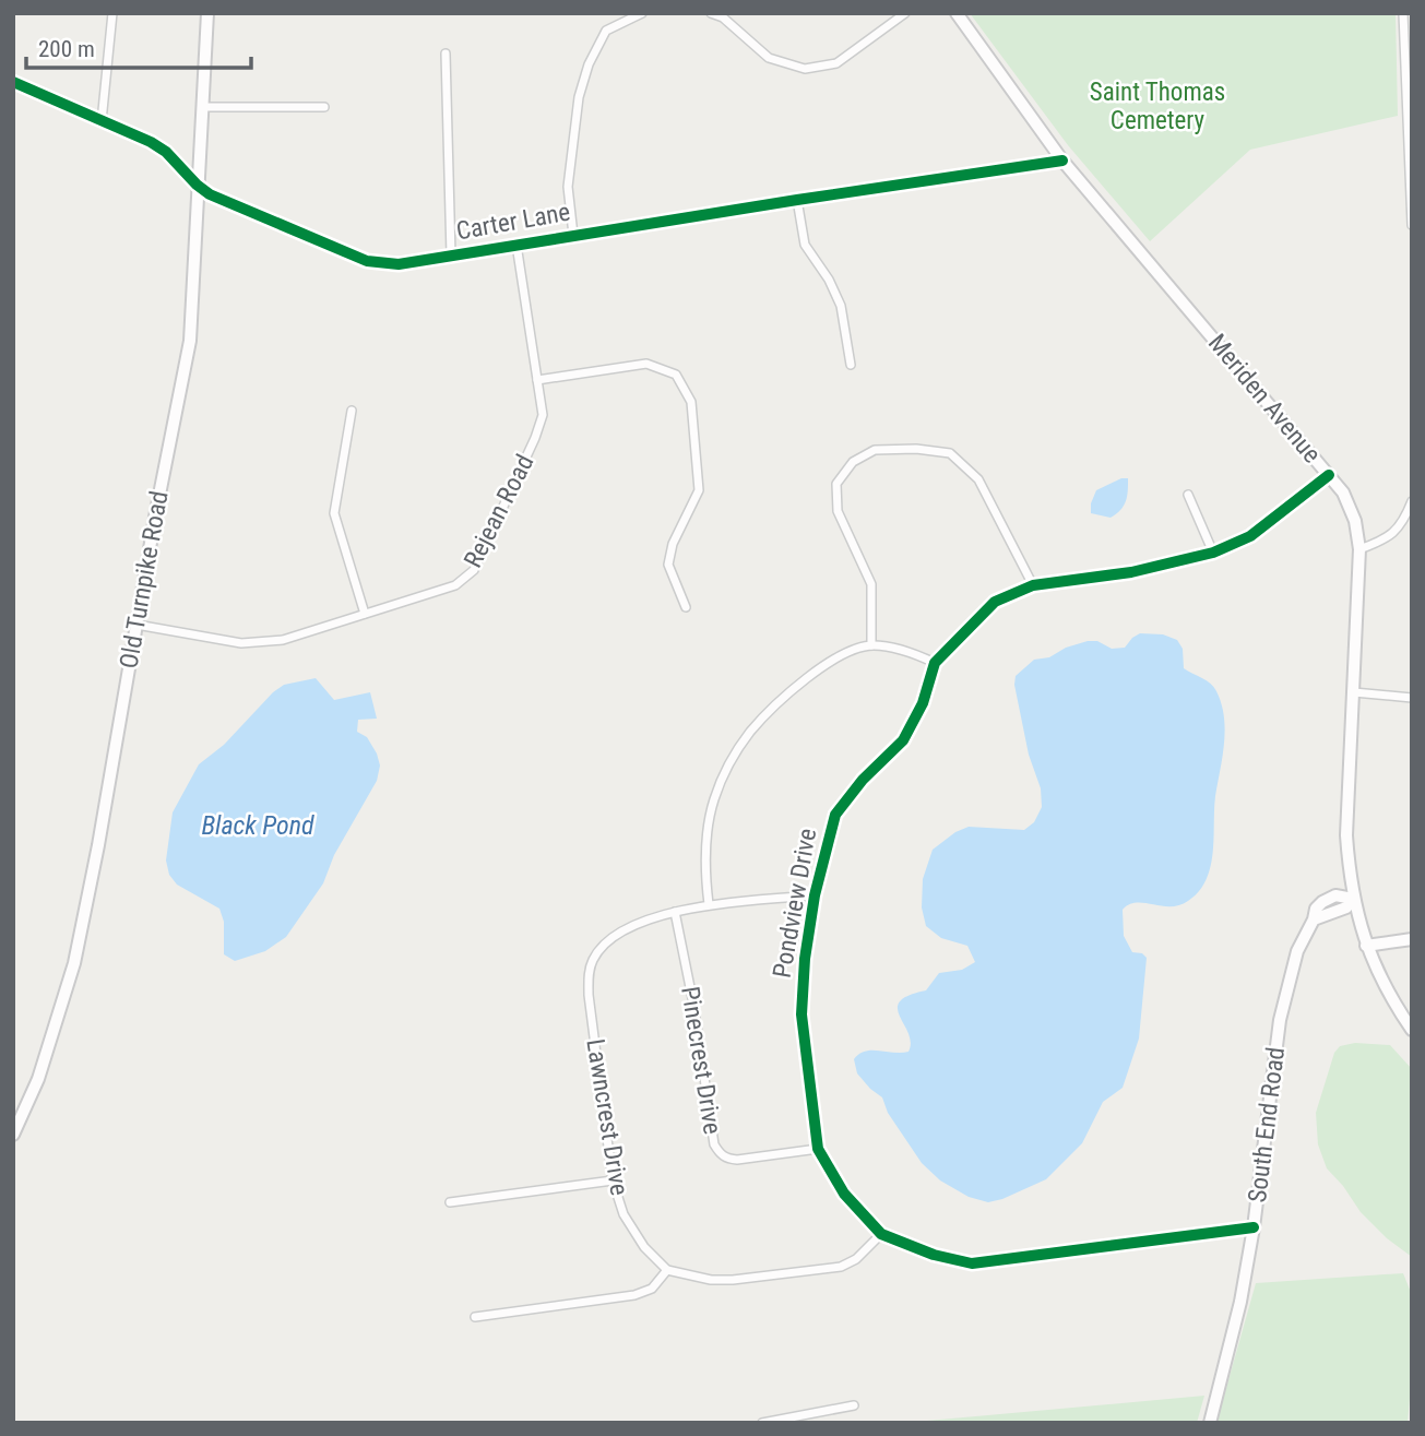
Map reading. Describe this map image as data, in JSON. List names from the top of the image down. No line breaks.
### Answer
{"streets":{"main road":["Meriden Avenue","Old Turnpike Road","South End Road"],"street":["Carter Lane","Rejean Road","Pondview Drive","Pinecrest Drive","Lawncrest Drive"]},"crossings":[["Carter Lane","Meriden Avenue"],["Carter Lane","Rejean Road"],["Carter Lane","Old Turnpike Road"],["Meriden Avenue","Pondview Drive"],["Meriden Avenue","South End Road"],["Rejean Road","Old Turnpike Road"],["Pondview Drive","Pinecrest Drive"],["Pondview Drive","Lawncrest Drive"],["Pondview Drive","South End Road"],["Pinecrest Drive","Lawncrest Drive"]],"water":["Black Pond"],"parks":["Saint Thomas Cemetery"],"scale_bar":"200 m"}
